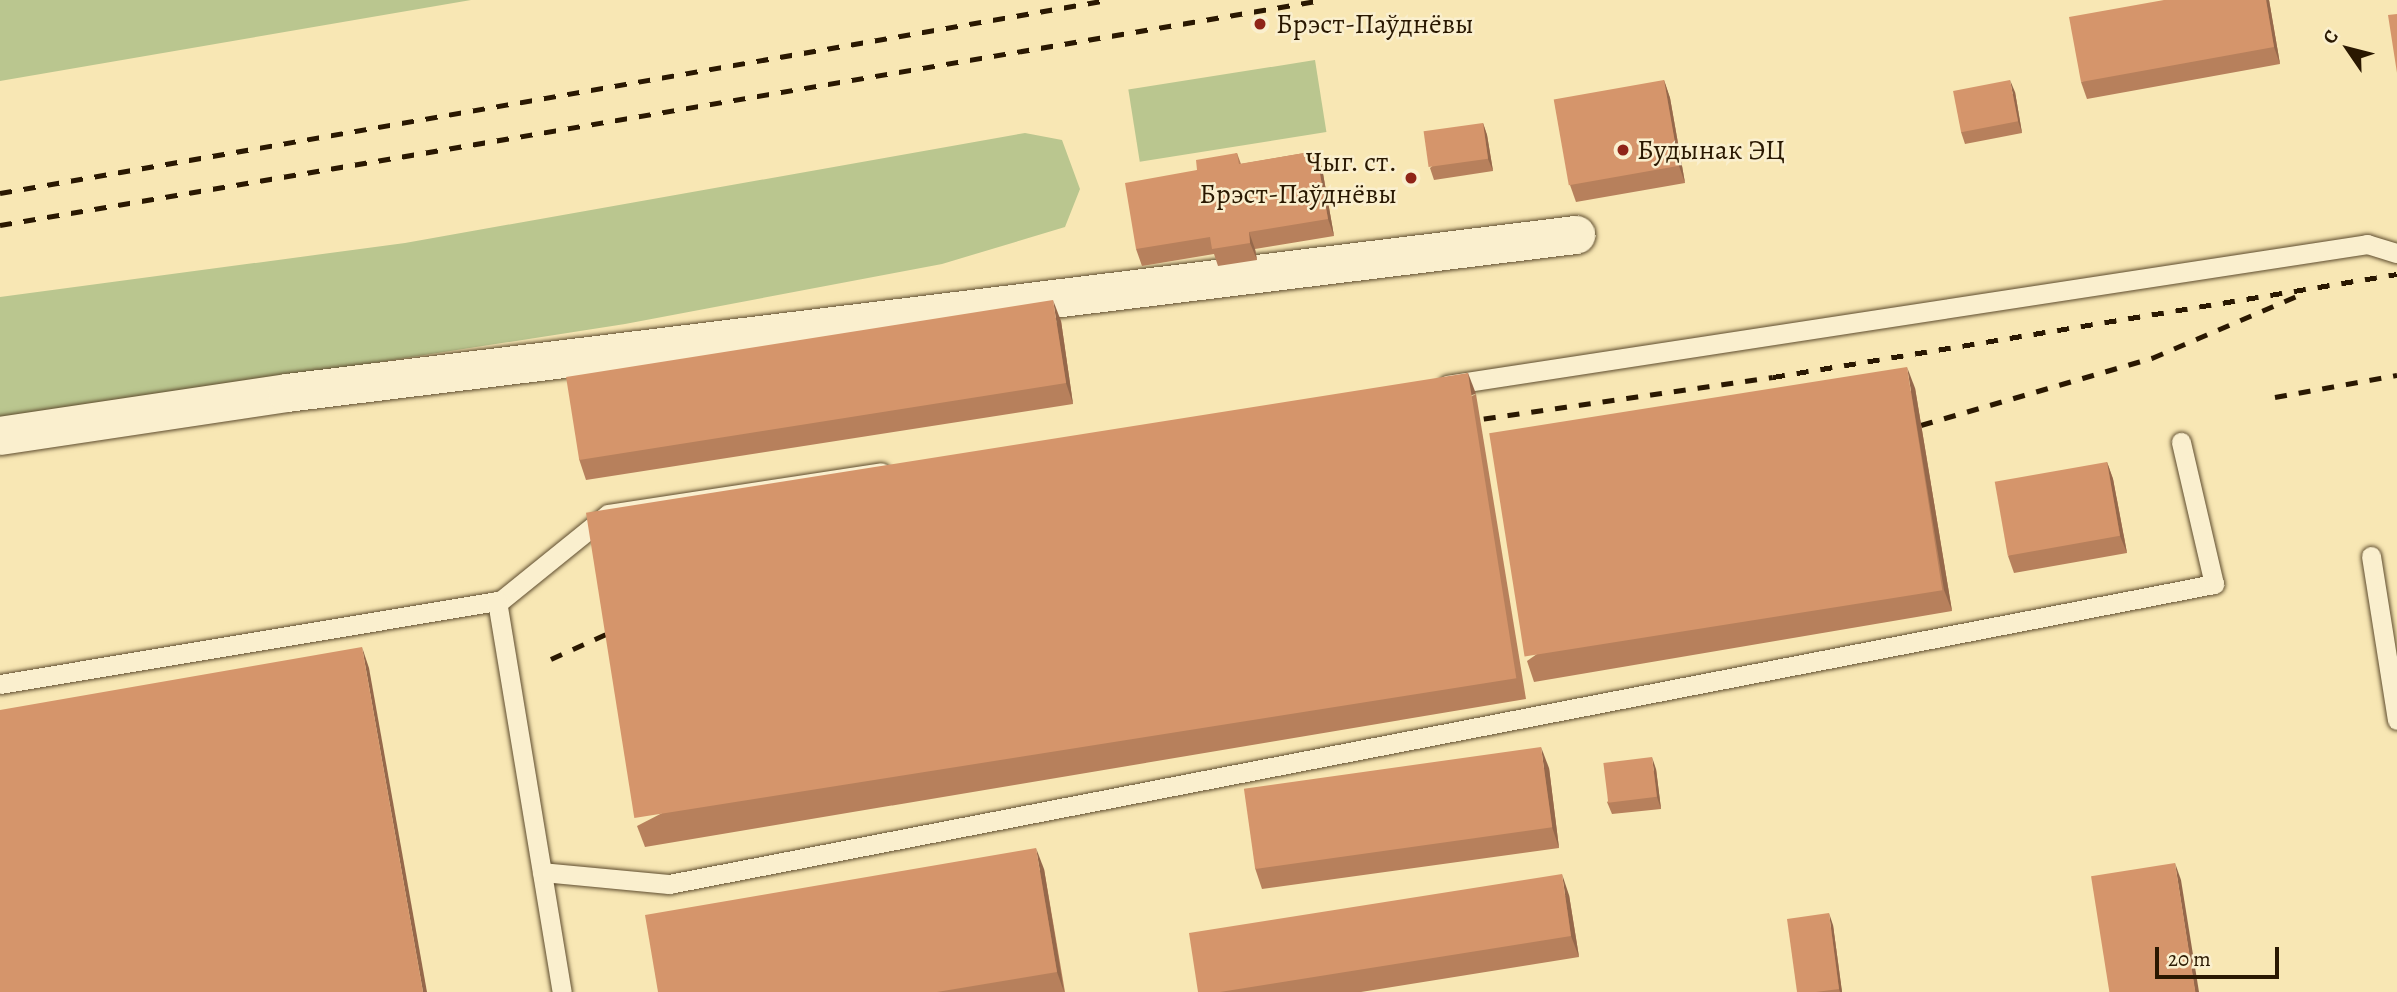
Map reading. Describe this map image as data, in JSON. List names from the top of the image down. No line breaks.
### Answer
{"places":["Брэст-Паўднёвы","Будынак ЭЦ","Чыг. ст. Брэст-Паўднёвы"],"scale_bar":"20 m","north":"top left"}
